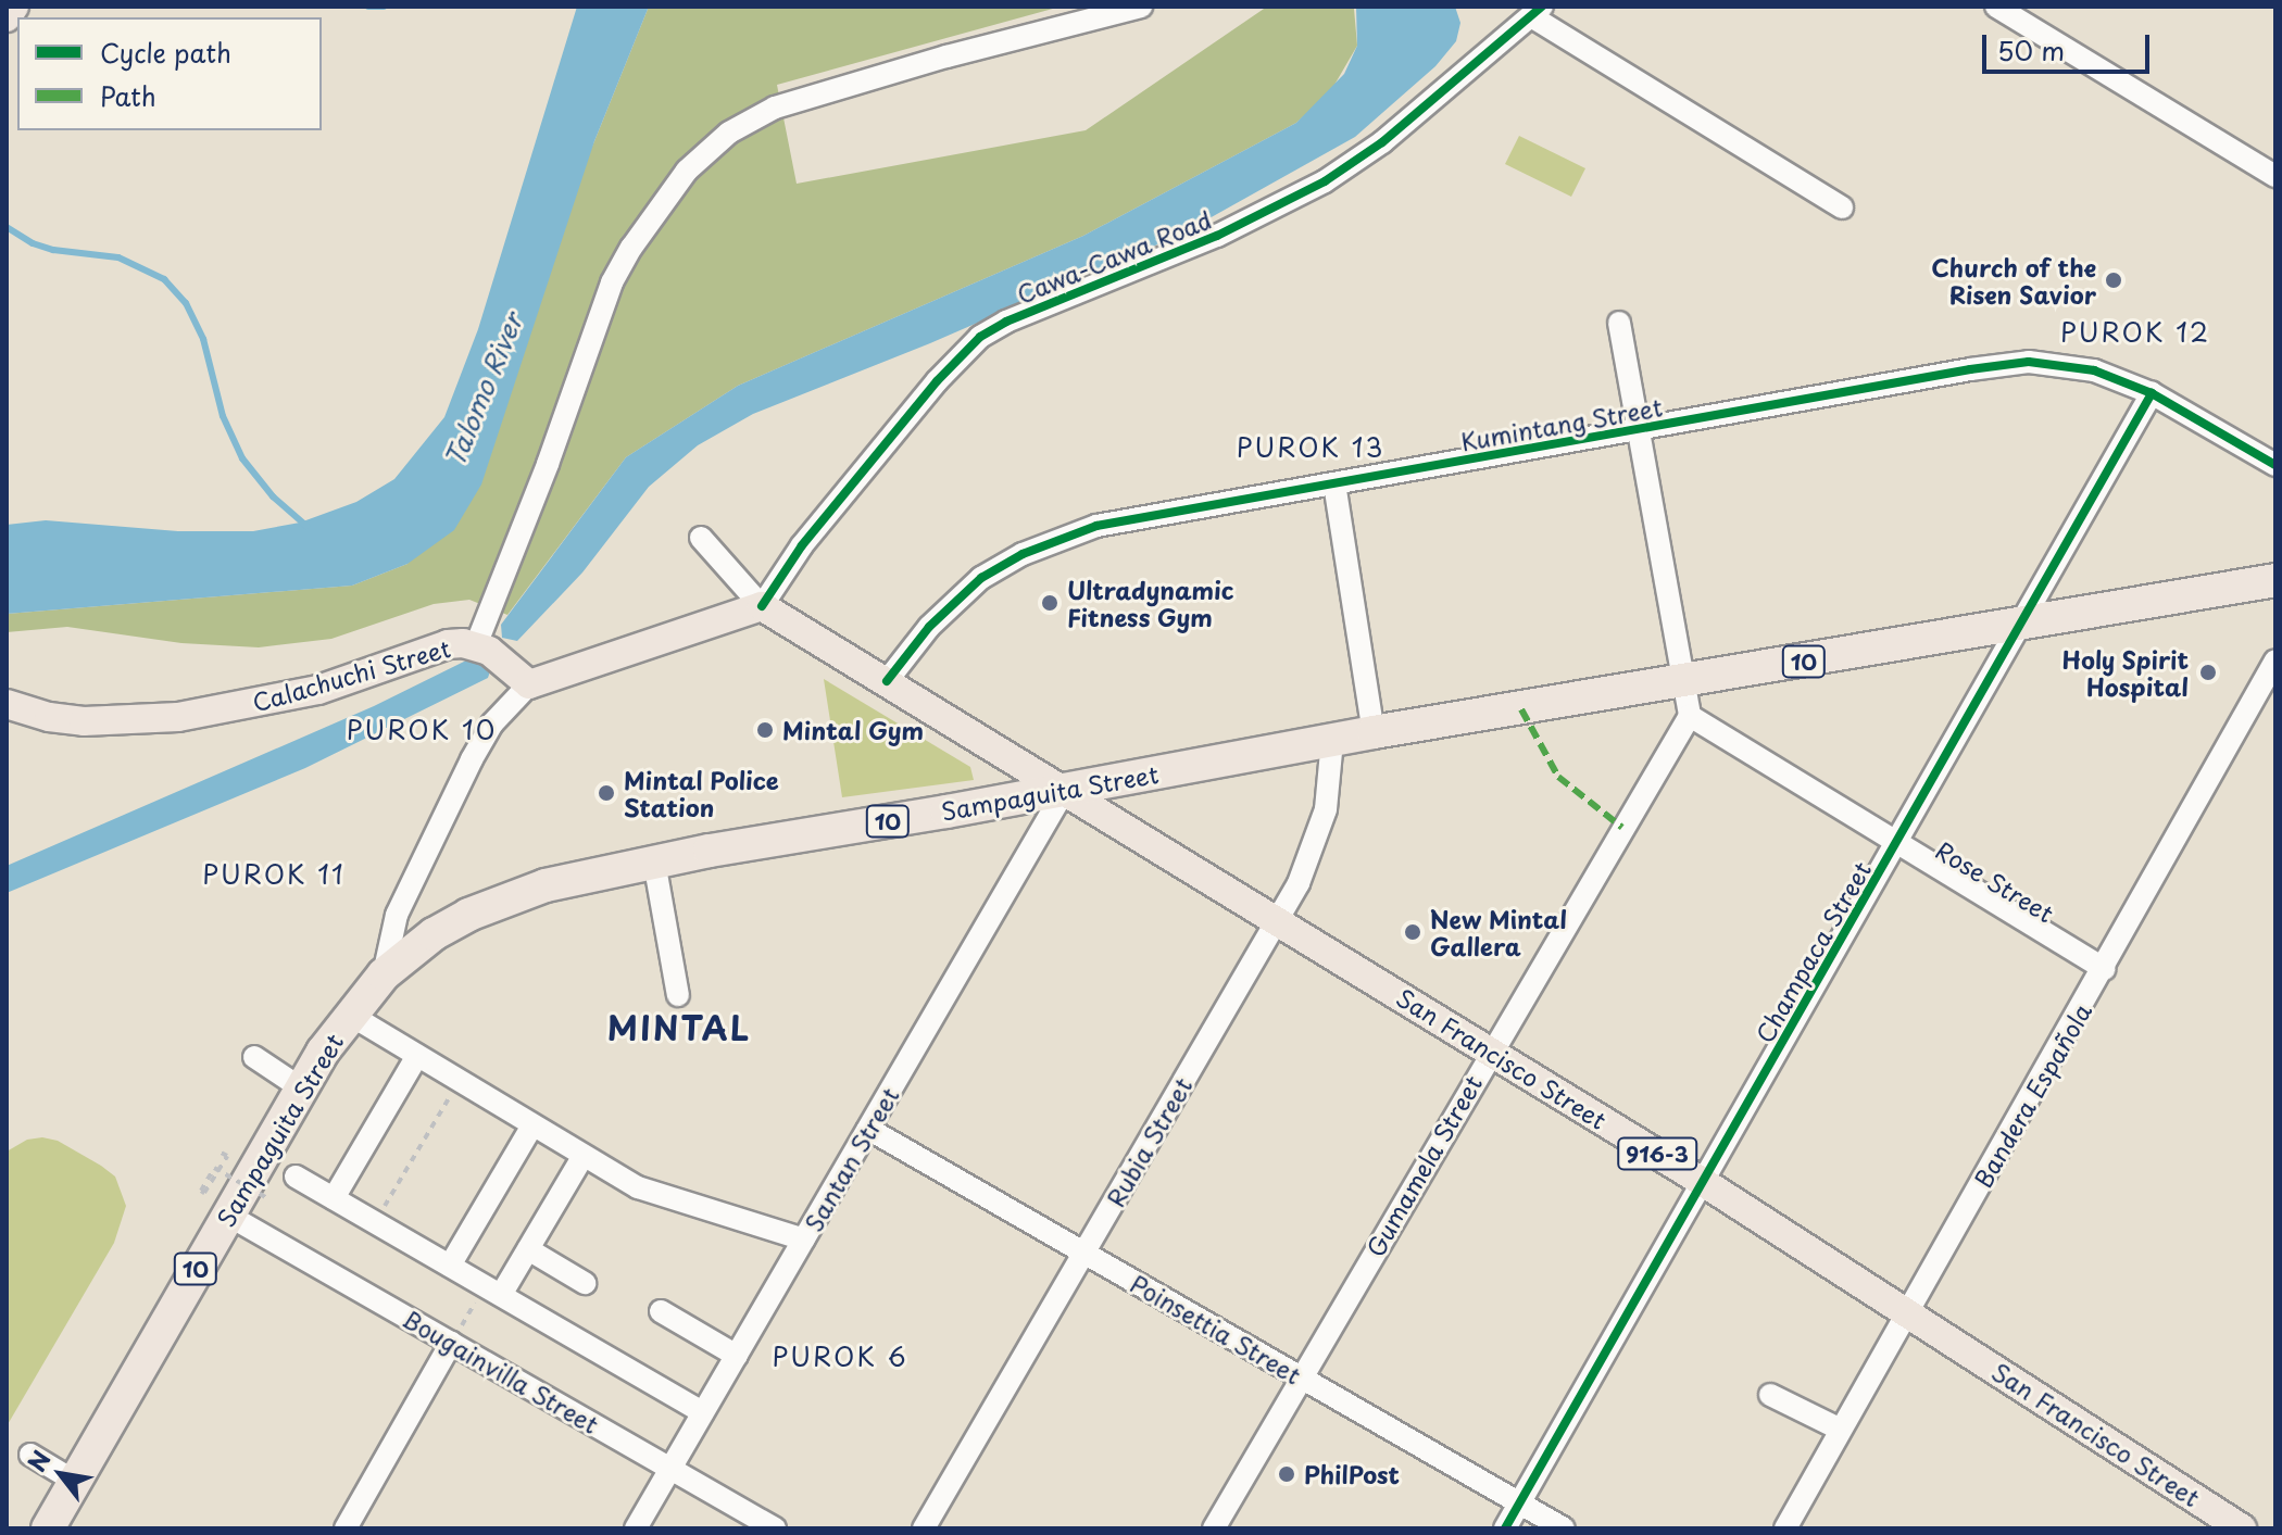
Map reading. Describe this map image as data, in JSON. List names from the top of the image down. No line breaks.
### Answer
{"streets":{"highway":["10","Sampaguita Street"],"main road":["Calachuchi Street","San Francisco Street","916-3"],"street":["Cawa-Cawa Road","Kumintang Street","Rose Street","Champaca Street","Bandera Española","Rubia Street","Santan Street","Gumamela Street","Poinsettia Street","Bougainvilla Street"]},"crossings":[["Cawa-Cawa Road","San Francisco Street"],["Kumintang Street","Champaca Street"],["Kumintang Street","San Francisco Street"],["Sampaguita Street","Champaca Street"],["Sampaguita Street","San Francisco Street"],["Sampaguita Street","Rubia Street"],["Sampaguita Street","Santan Street"],["Sampaguita Street","Bougainvilla Street"],["Rose Street","Champaca Street"],["Rose Street","Bandera Española"],["Rose Street","Gumamela Street"],["Champaca Street","San Francisco Street"],["Champaca Street","Poinsettia Street"],["San Francisco Street","Bandera Española"],["San Francisco Street","Rubia Street"],["San Francisco Street","Santan Street"],["San Francisco Street","Gumamela Street"],["Rubia Street","Poinsettia Street"],["Santan Street","Poinsettia Street"],["Santan Street","Bougainvilla Street"],["Gumamela Street","Poinsettia Street"]],"districts":["PUROK 12","PUROK 13","PUROK 10","PUROK 11","MINTAL","PUROK 6"],"water":["Talomo River"],"places":["Church of the Risen Savior","Ultradynamic Fitness Gym","Holy Spirit Hospital","Mintal Gym","Mintal Police Station","New Mintal Gallera","PhilPost"],"legend":["Cycle path","Path"],"scale_bar":"50 m","north":"top left"}
